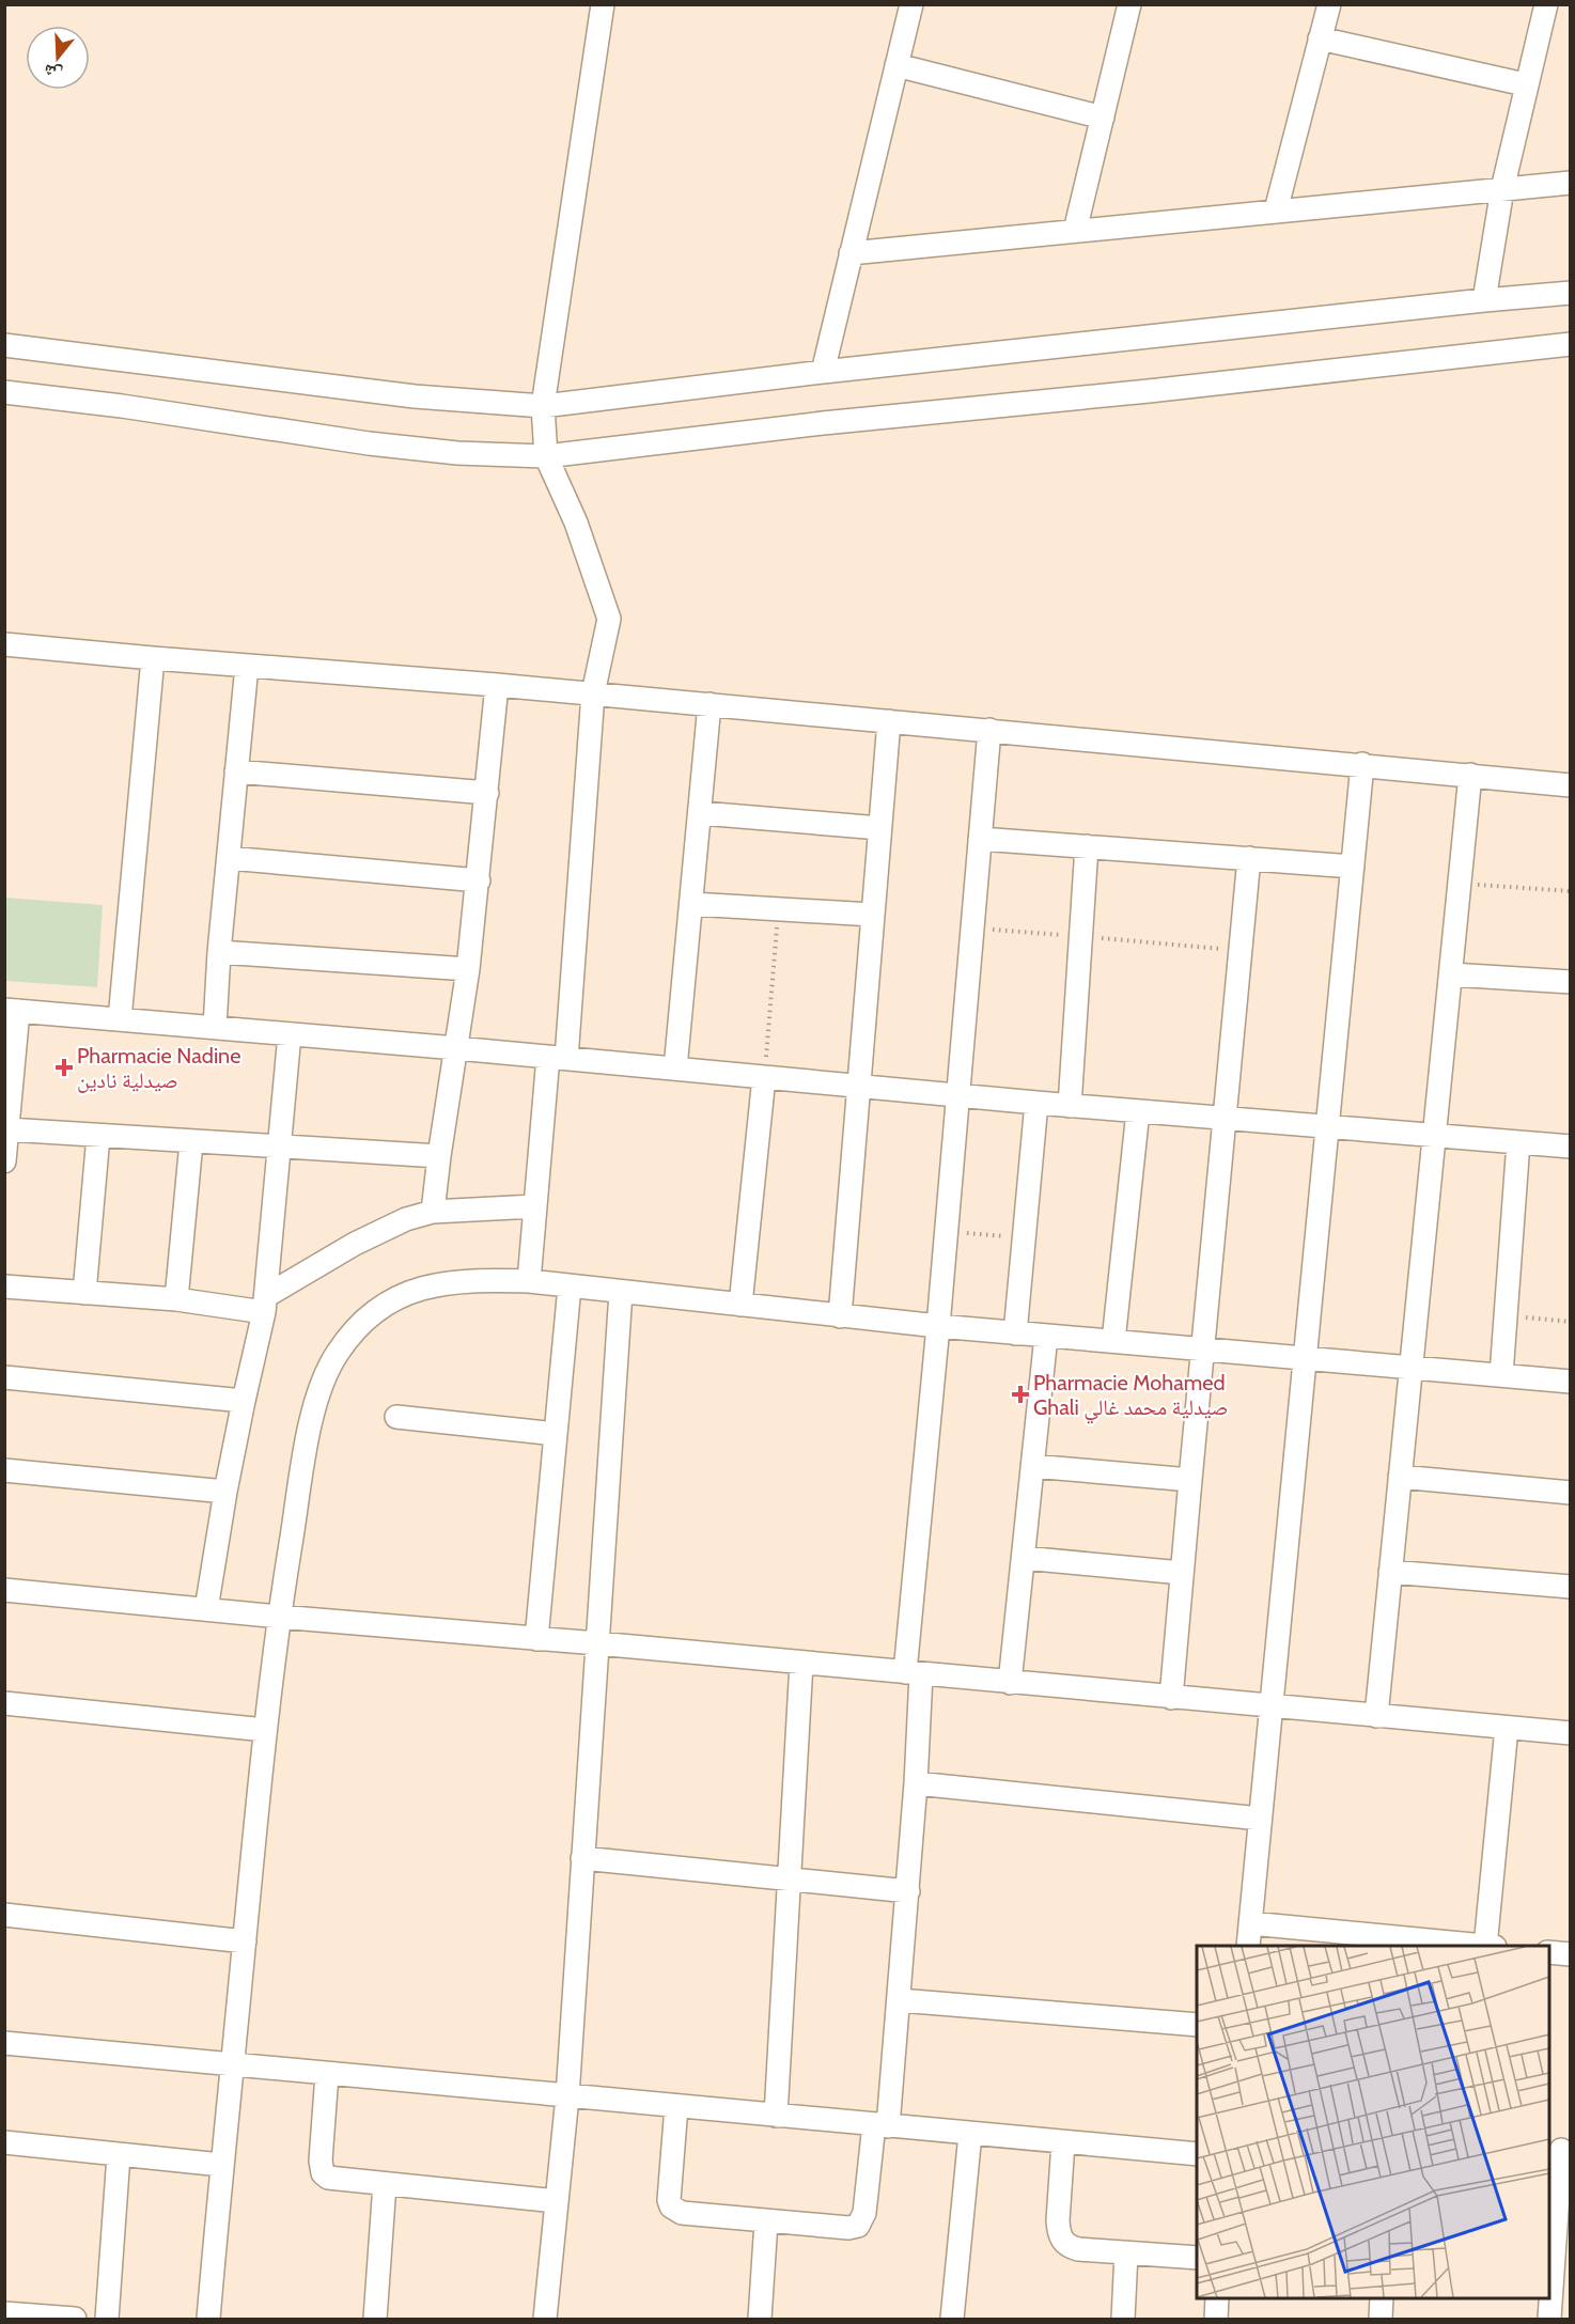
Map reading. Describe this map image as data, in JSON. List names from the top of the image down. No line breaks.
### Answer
{"places":{"health":["Pharmacie Nadine صيدلية نادين","Pharmacie Mohamed Ghali صيدلية محمد غالي"]},"north":"bottom"}
